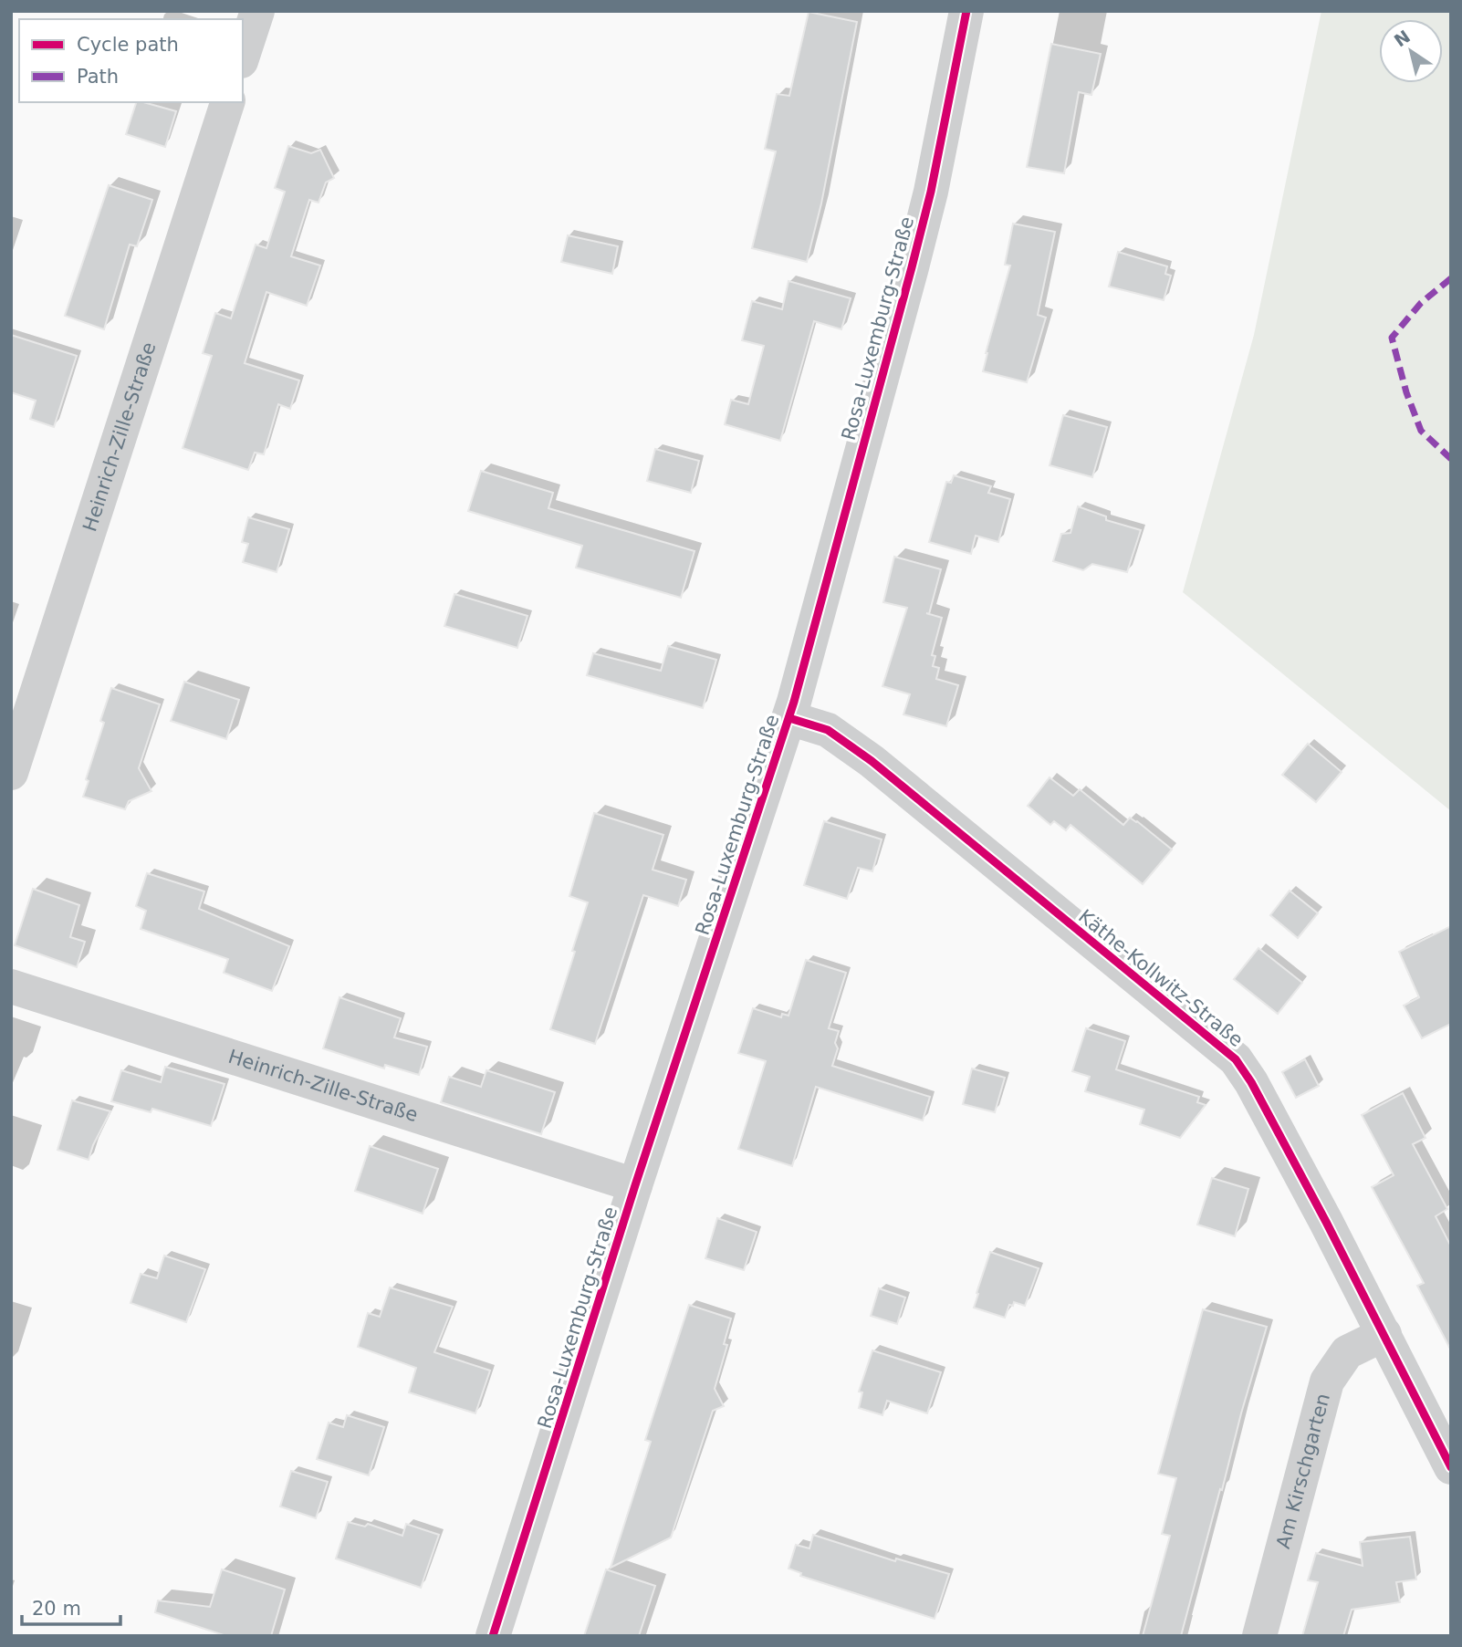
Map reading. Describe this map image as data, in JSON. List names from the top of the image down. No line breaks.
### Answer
{"streets":{"street":["Rosa-Luxemburg-Straße","Heinrich-Zille-Straße","Käthe-Kollwitz-Straße","Am Kirschgarten"]},"crossings":[["Rosa-Luxemburg-Straße","Heinrich-Zille-Straße"],["Rosa-Luxemburg-Straße","Käthe-Kollwitz-Straße"],["Käthe-Kollwitz-Straße","Am Kirschgarten"]],"legend":["Cycle path","Path"],"scale_bar":"20 m","north":"top left"}
